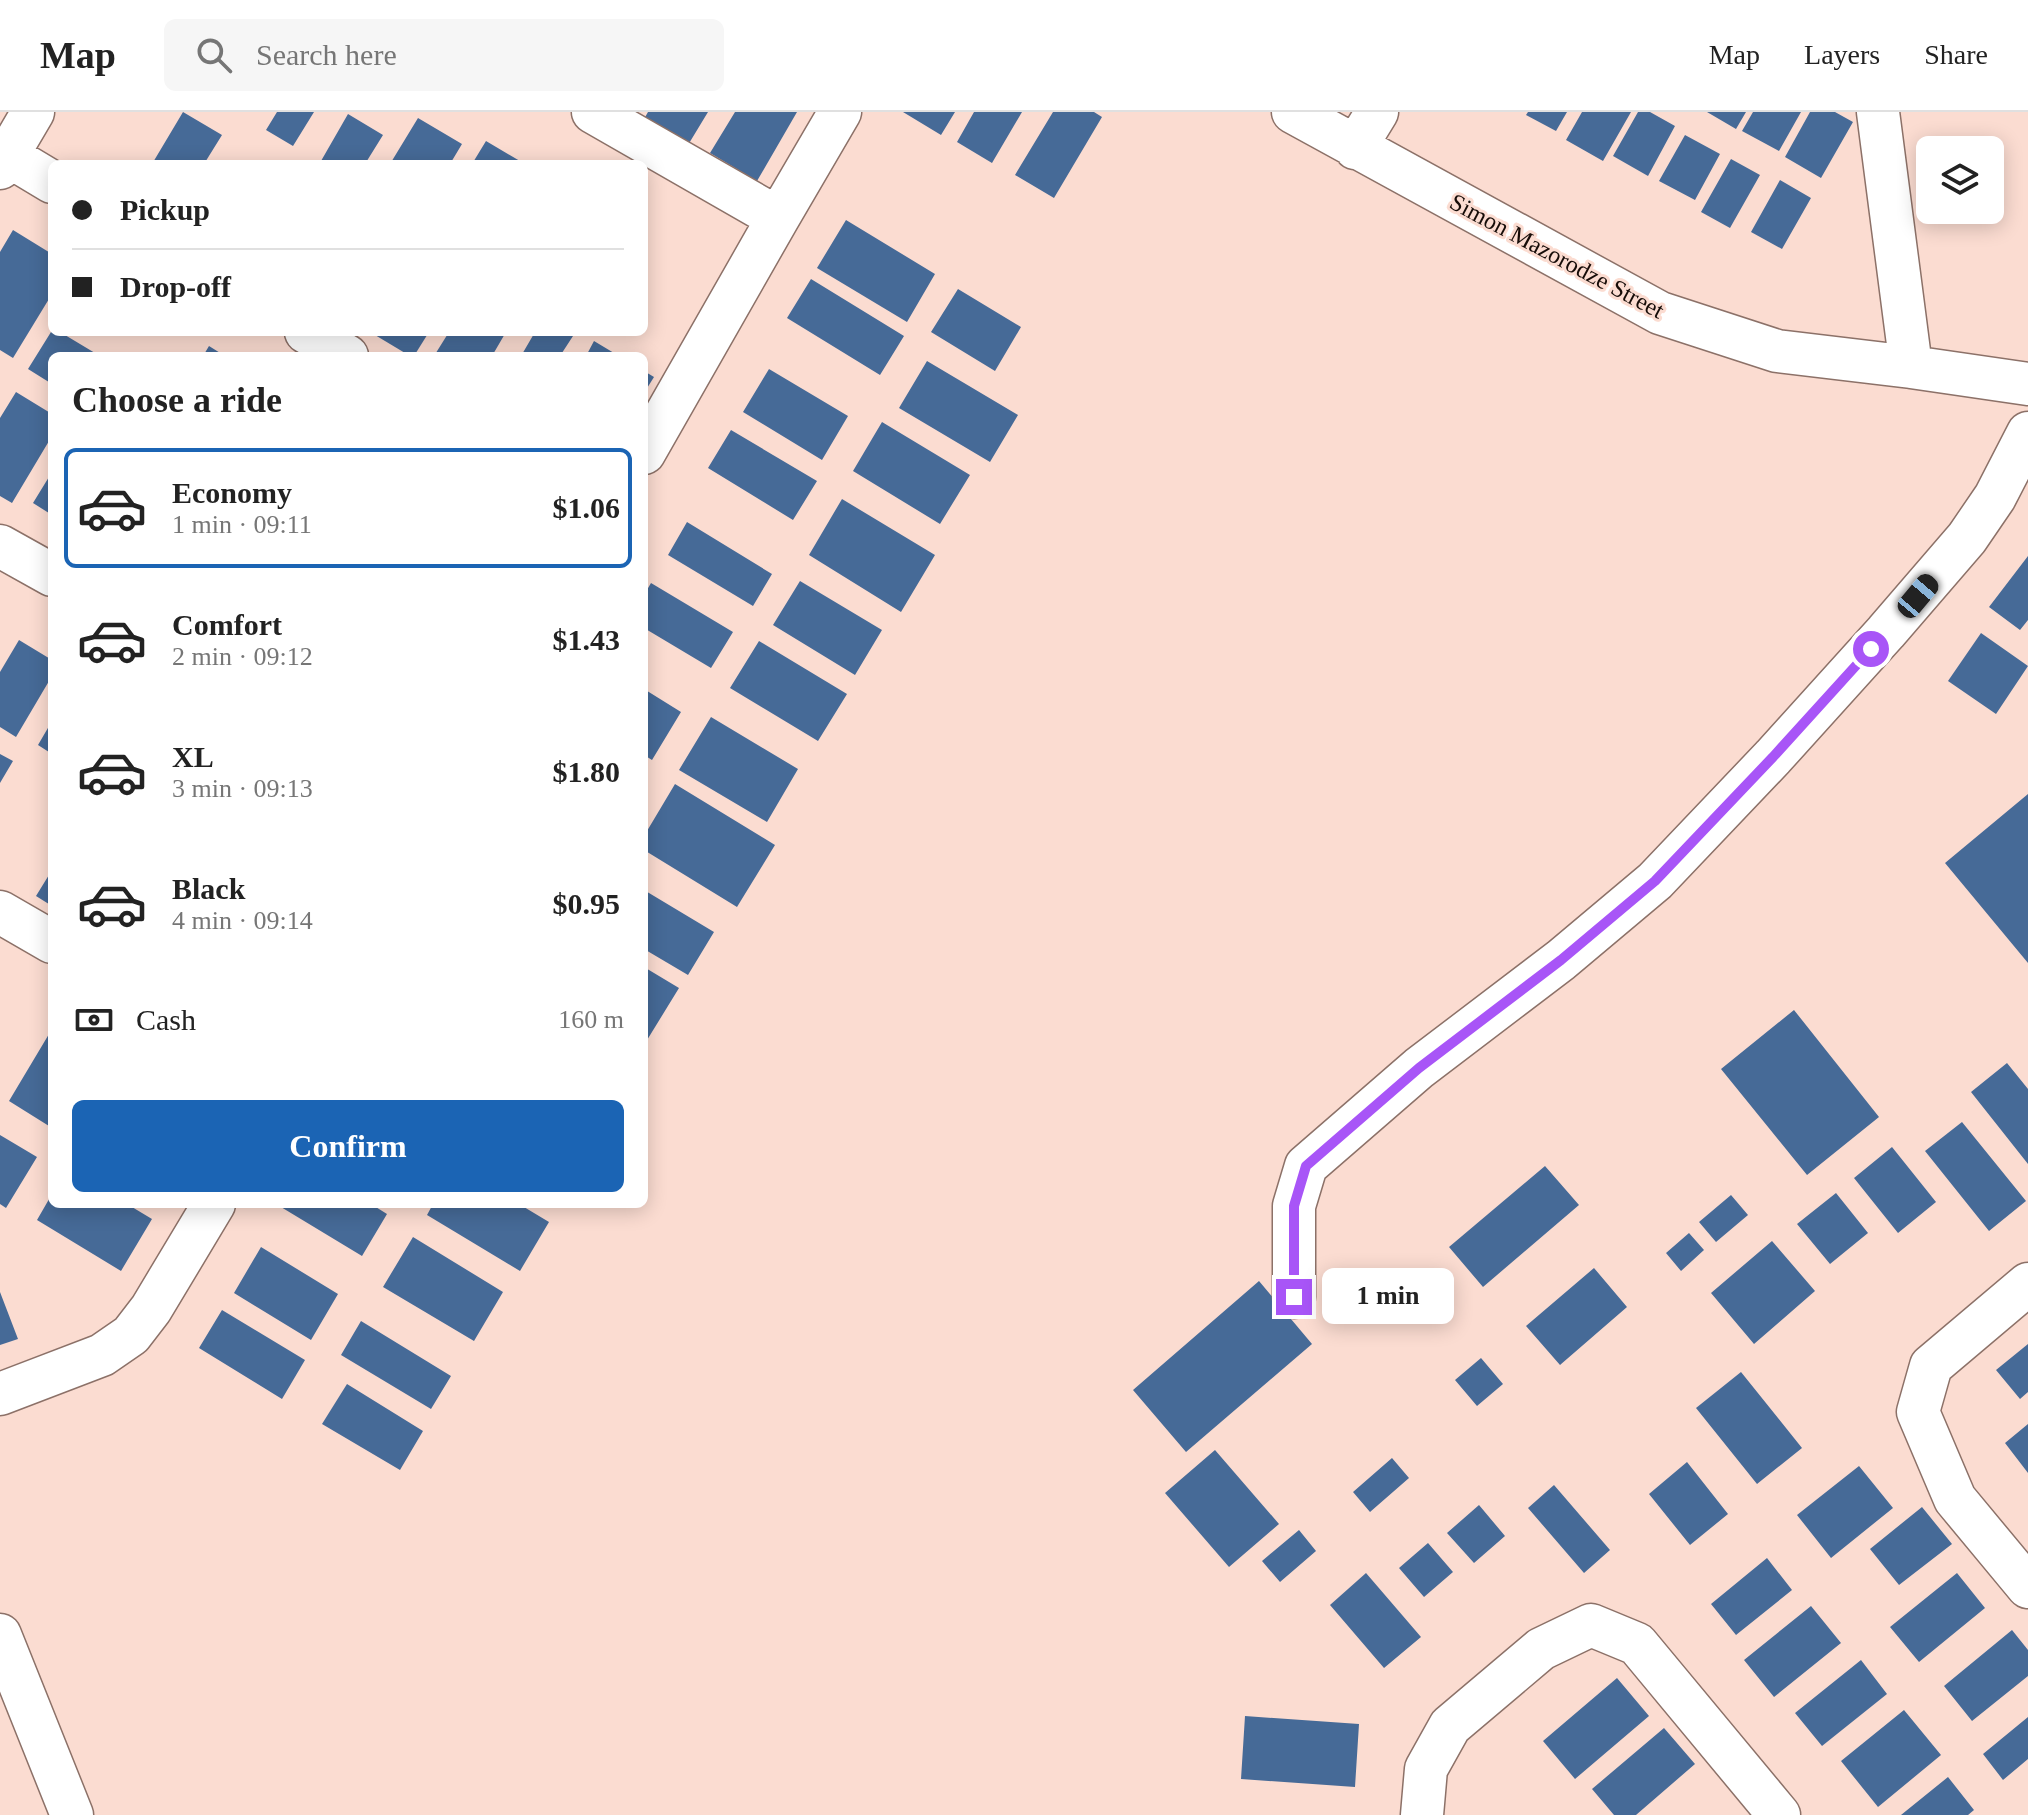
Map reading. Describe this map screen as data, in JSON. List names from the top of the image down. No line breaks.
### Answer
{"streets":{"street":["Simon Mazorodze Street"]},"page":{"header":"Map","search":"Search here","nav":["Map","Layers","Share"],"banner":["Pickup","Drop-off"],"heading":"Choose a ride","list":[{"name":"Economy","note":"1 min · 09:11","value":"$1.06"},{"name":"Comfort","note":"2 min · 09:12","value":"$1.43"},{"name":"XL","note":"3 min · 09:13","value":"$1.80"},{"name":"Black","note":"4 min · 09:14","value":"$0.95"}],"pay":["Cash","160 m"],"buttons":"Confirm","bubble":"1 min"}}
